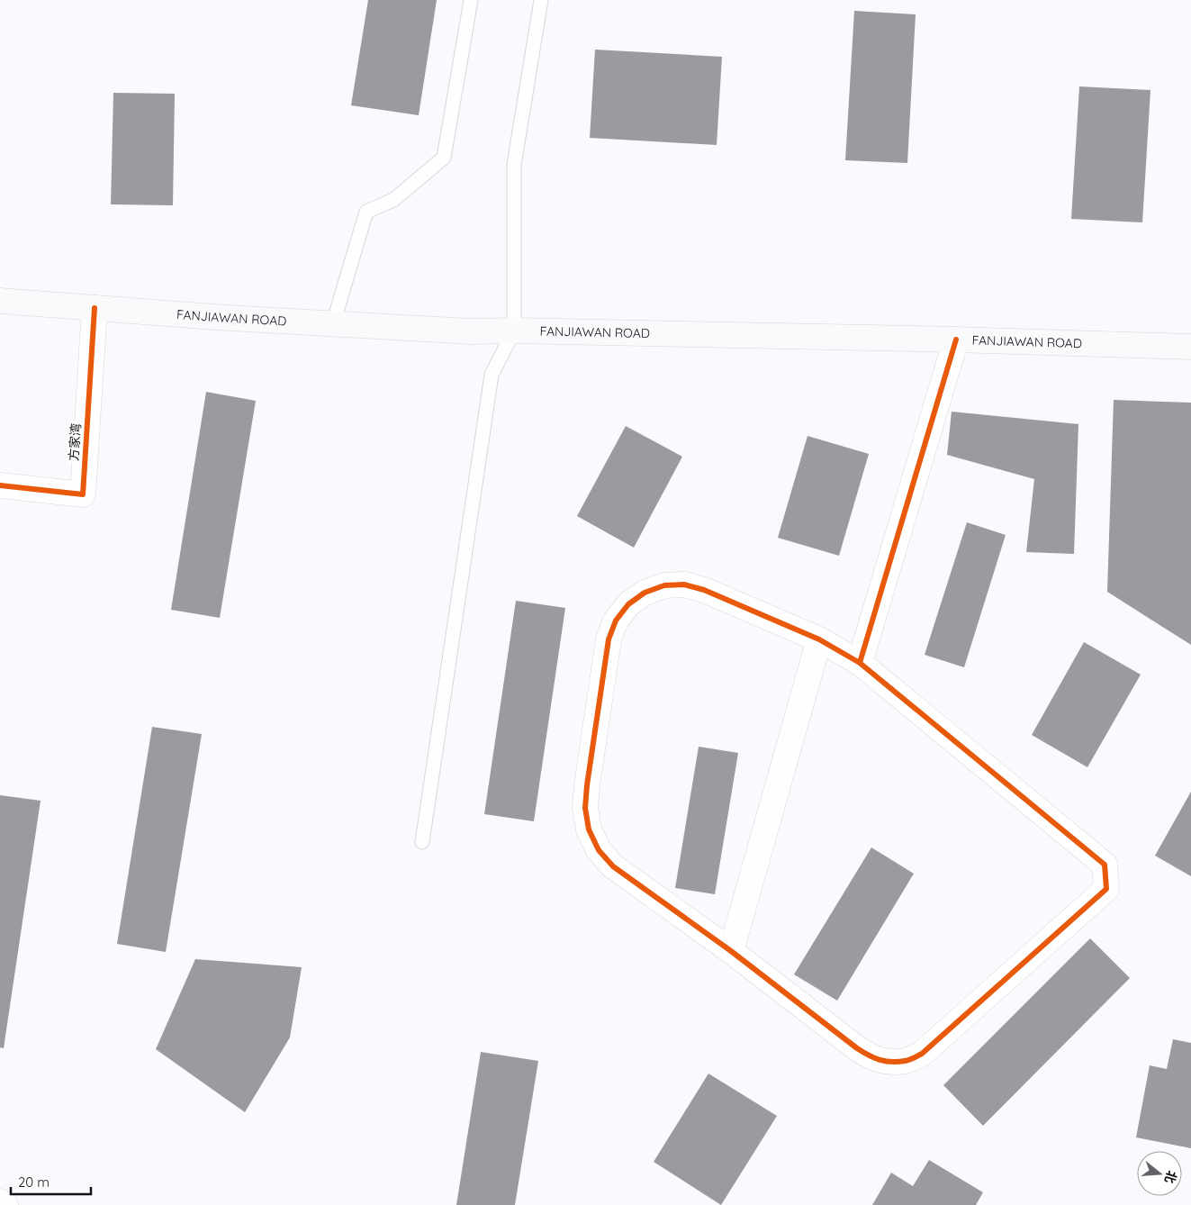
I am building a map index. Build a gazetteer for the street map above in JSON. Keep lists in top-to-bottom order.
{
  "streets": {
    "main road": ["FANJIAWAN ROAD"],
    "street": ["方家湾"]
  },
  "crossings": [
    ["FANJIAWAN ROAD", "方家湾"]
  ],
  "scale_bar": "20 m",
  "north": "right"
}
